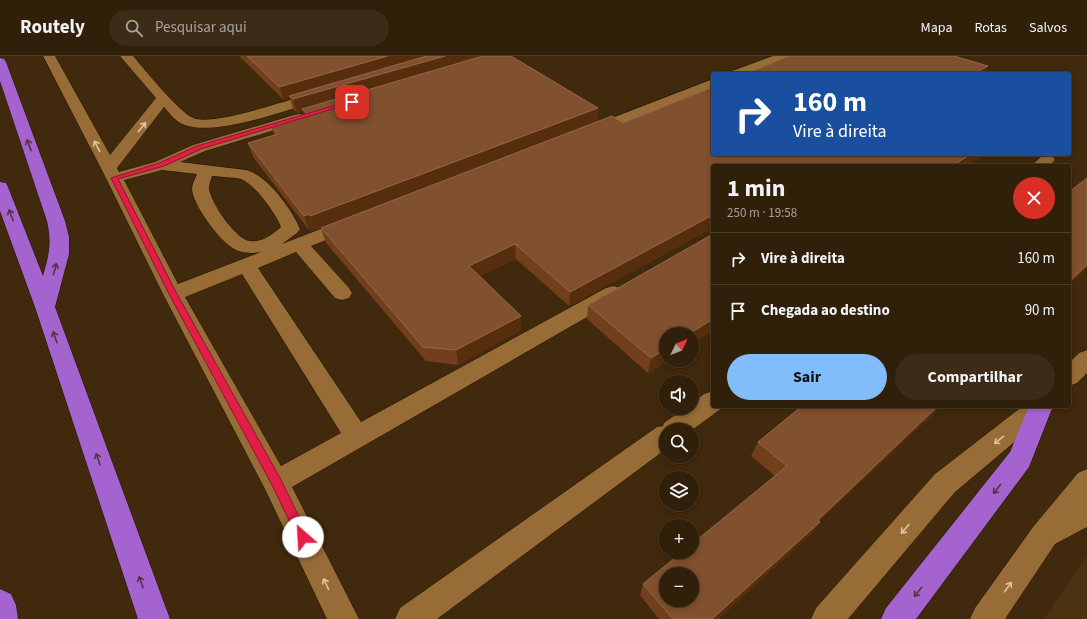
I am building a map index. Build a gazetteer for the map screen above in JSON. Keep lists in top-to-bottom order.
{
  "north": "top right",
  "page": {
    "header": "Routely",
    "search": "Pesquisar aqui",
    "nav": ["Mapa", "Rotas", "Salvos"],
    "turn": ["160 m", "Vire à direita"],
    "heading": ["1 min", "250 m · 19:58"],
    "list": [
      {
        "name": "Vire à direita",
        "value": "160 m"
      },
      {
        "name": "Chegada ao destino",
        "value": "90 m"
      }
    ],
    "map_buttons": ["+", "−"],
    "buttons": ["Sair", "Compartilhar"]
  }
}
